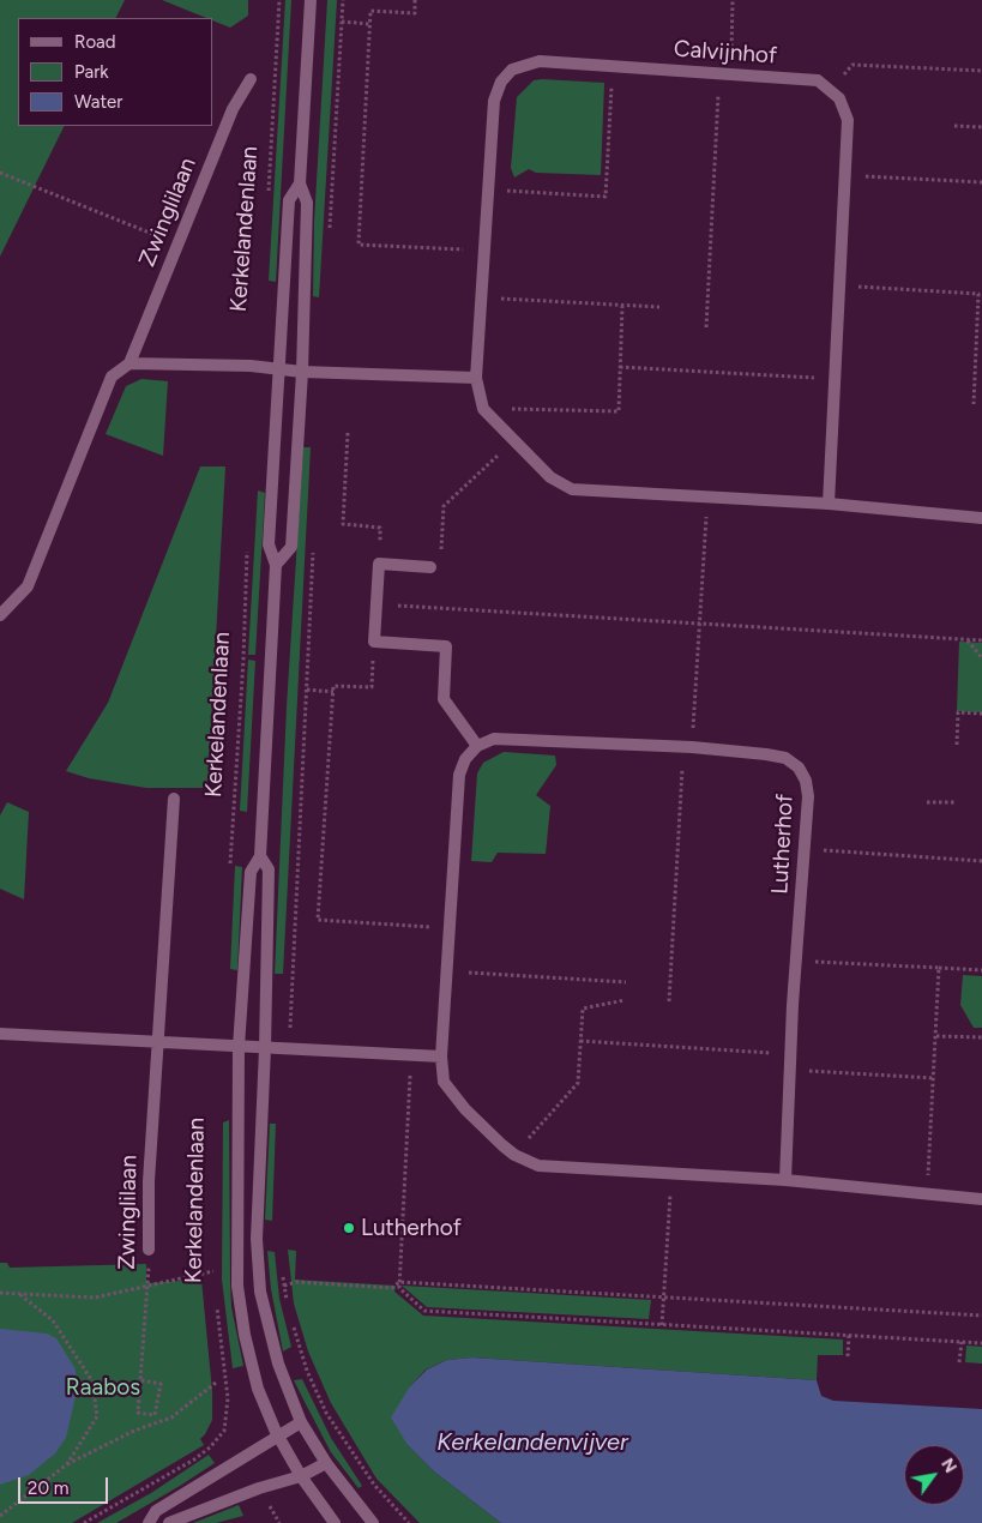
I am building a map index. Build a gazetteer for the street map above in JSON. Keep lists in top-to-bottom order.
{
  "streets": {
    "street": [
      "Calvijnhof",
      "Zwinglilaan",
      "Kerkelandenlaan",
      "Lutherhof"
    ]
  },
  "water": ["Kerkelandenvijver"],
  "parks": ["Raabos"],
  "places": ["Lutherhof"],
  "legend": ["Road", "Park", "Water"],
  "scale_bar": "20 m",
  "north": "top right"
}
